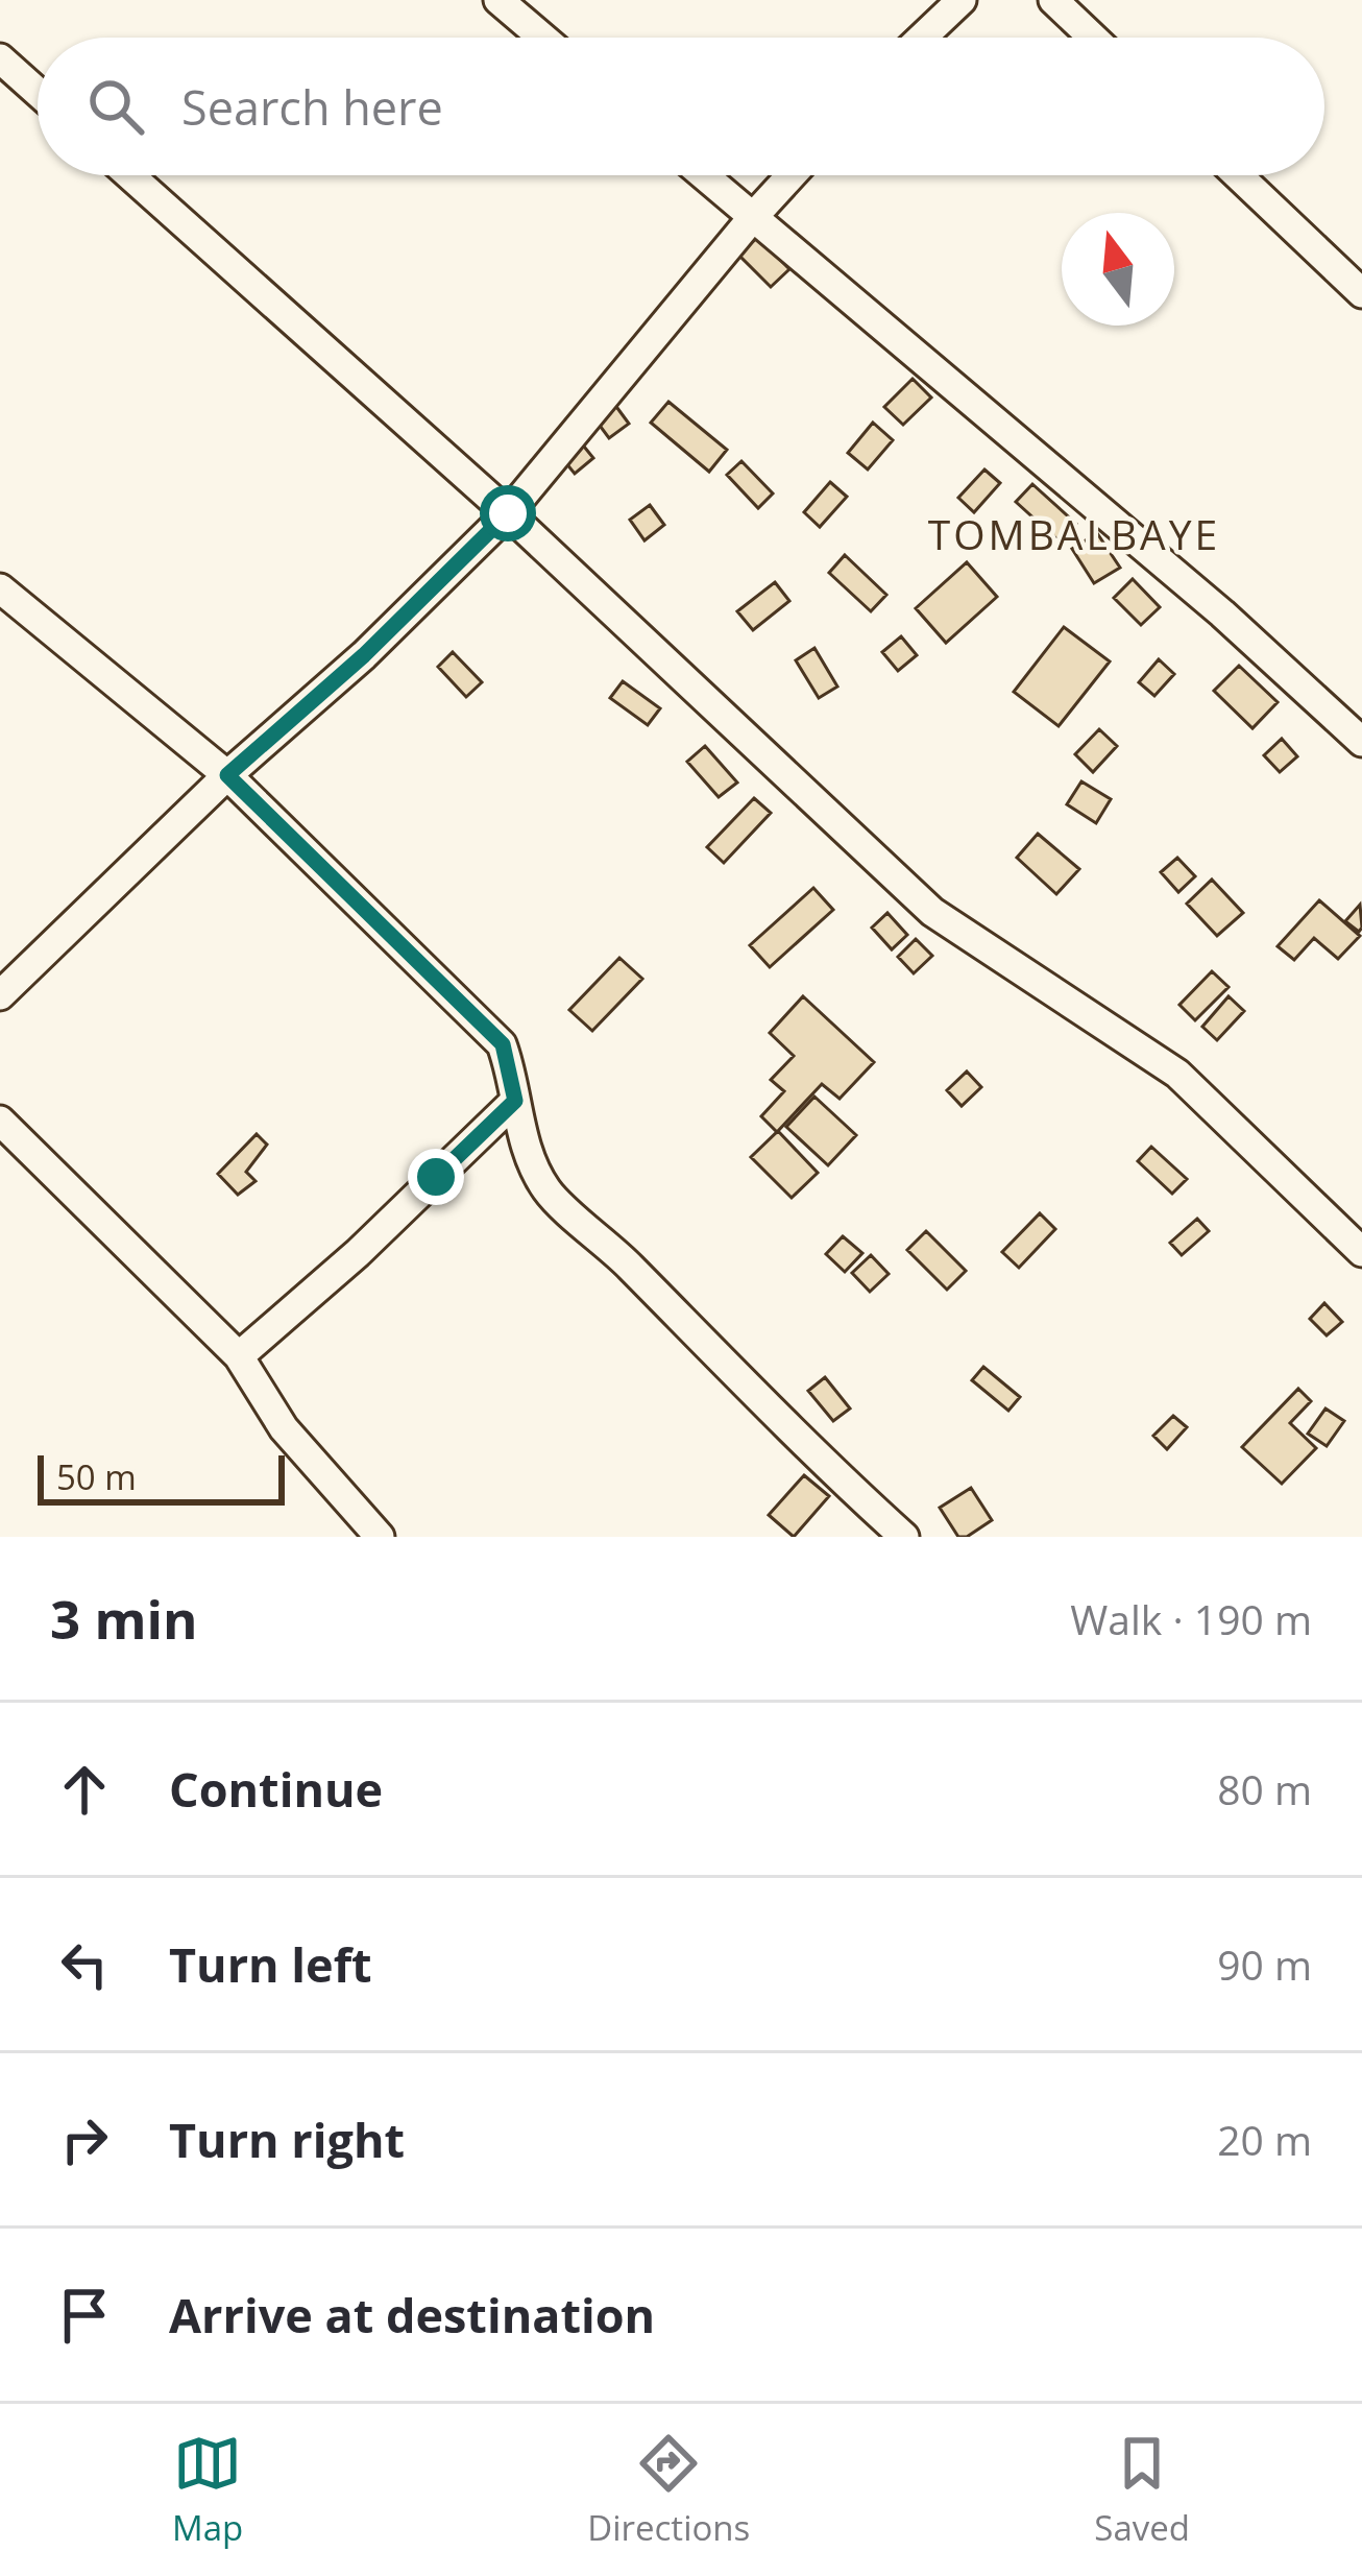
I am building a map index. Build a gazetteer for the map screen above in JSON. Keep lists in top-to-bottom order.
{
  "districts": ["TOMBALBAYE"],
  "scale_bar": "50 m",
  "north": "top",
  "page": {
    "search": "Search here",
    "scale": "50 m",
    "heading": ["3 min", "Walk · 190 m"],
    "list": [
      ["Continue", "80 m"],
      ["Turn left", "90 m"],
      ["Turn right", "20 m"],
      "Arrive at destination"
    ],
    "nav": ["Map", "Directions", "Saved"]
  }
}
